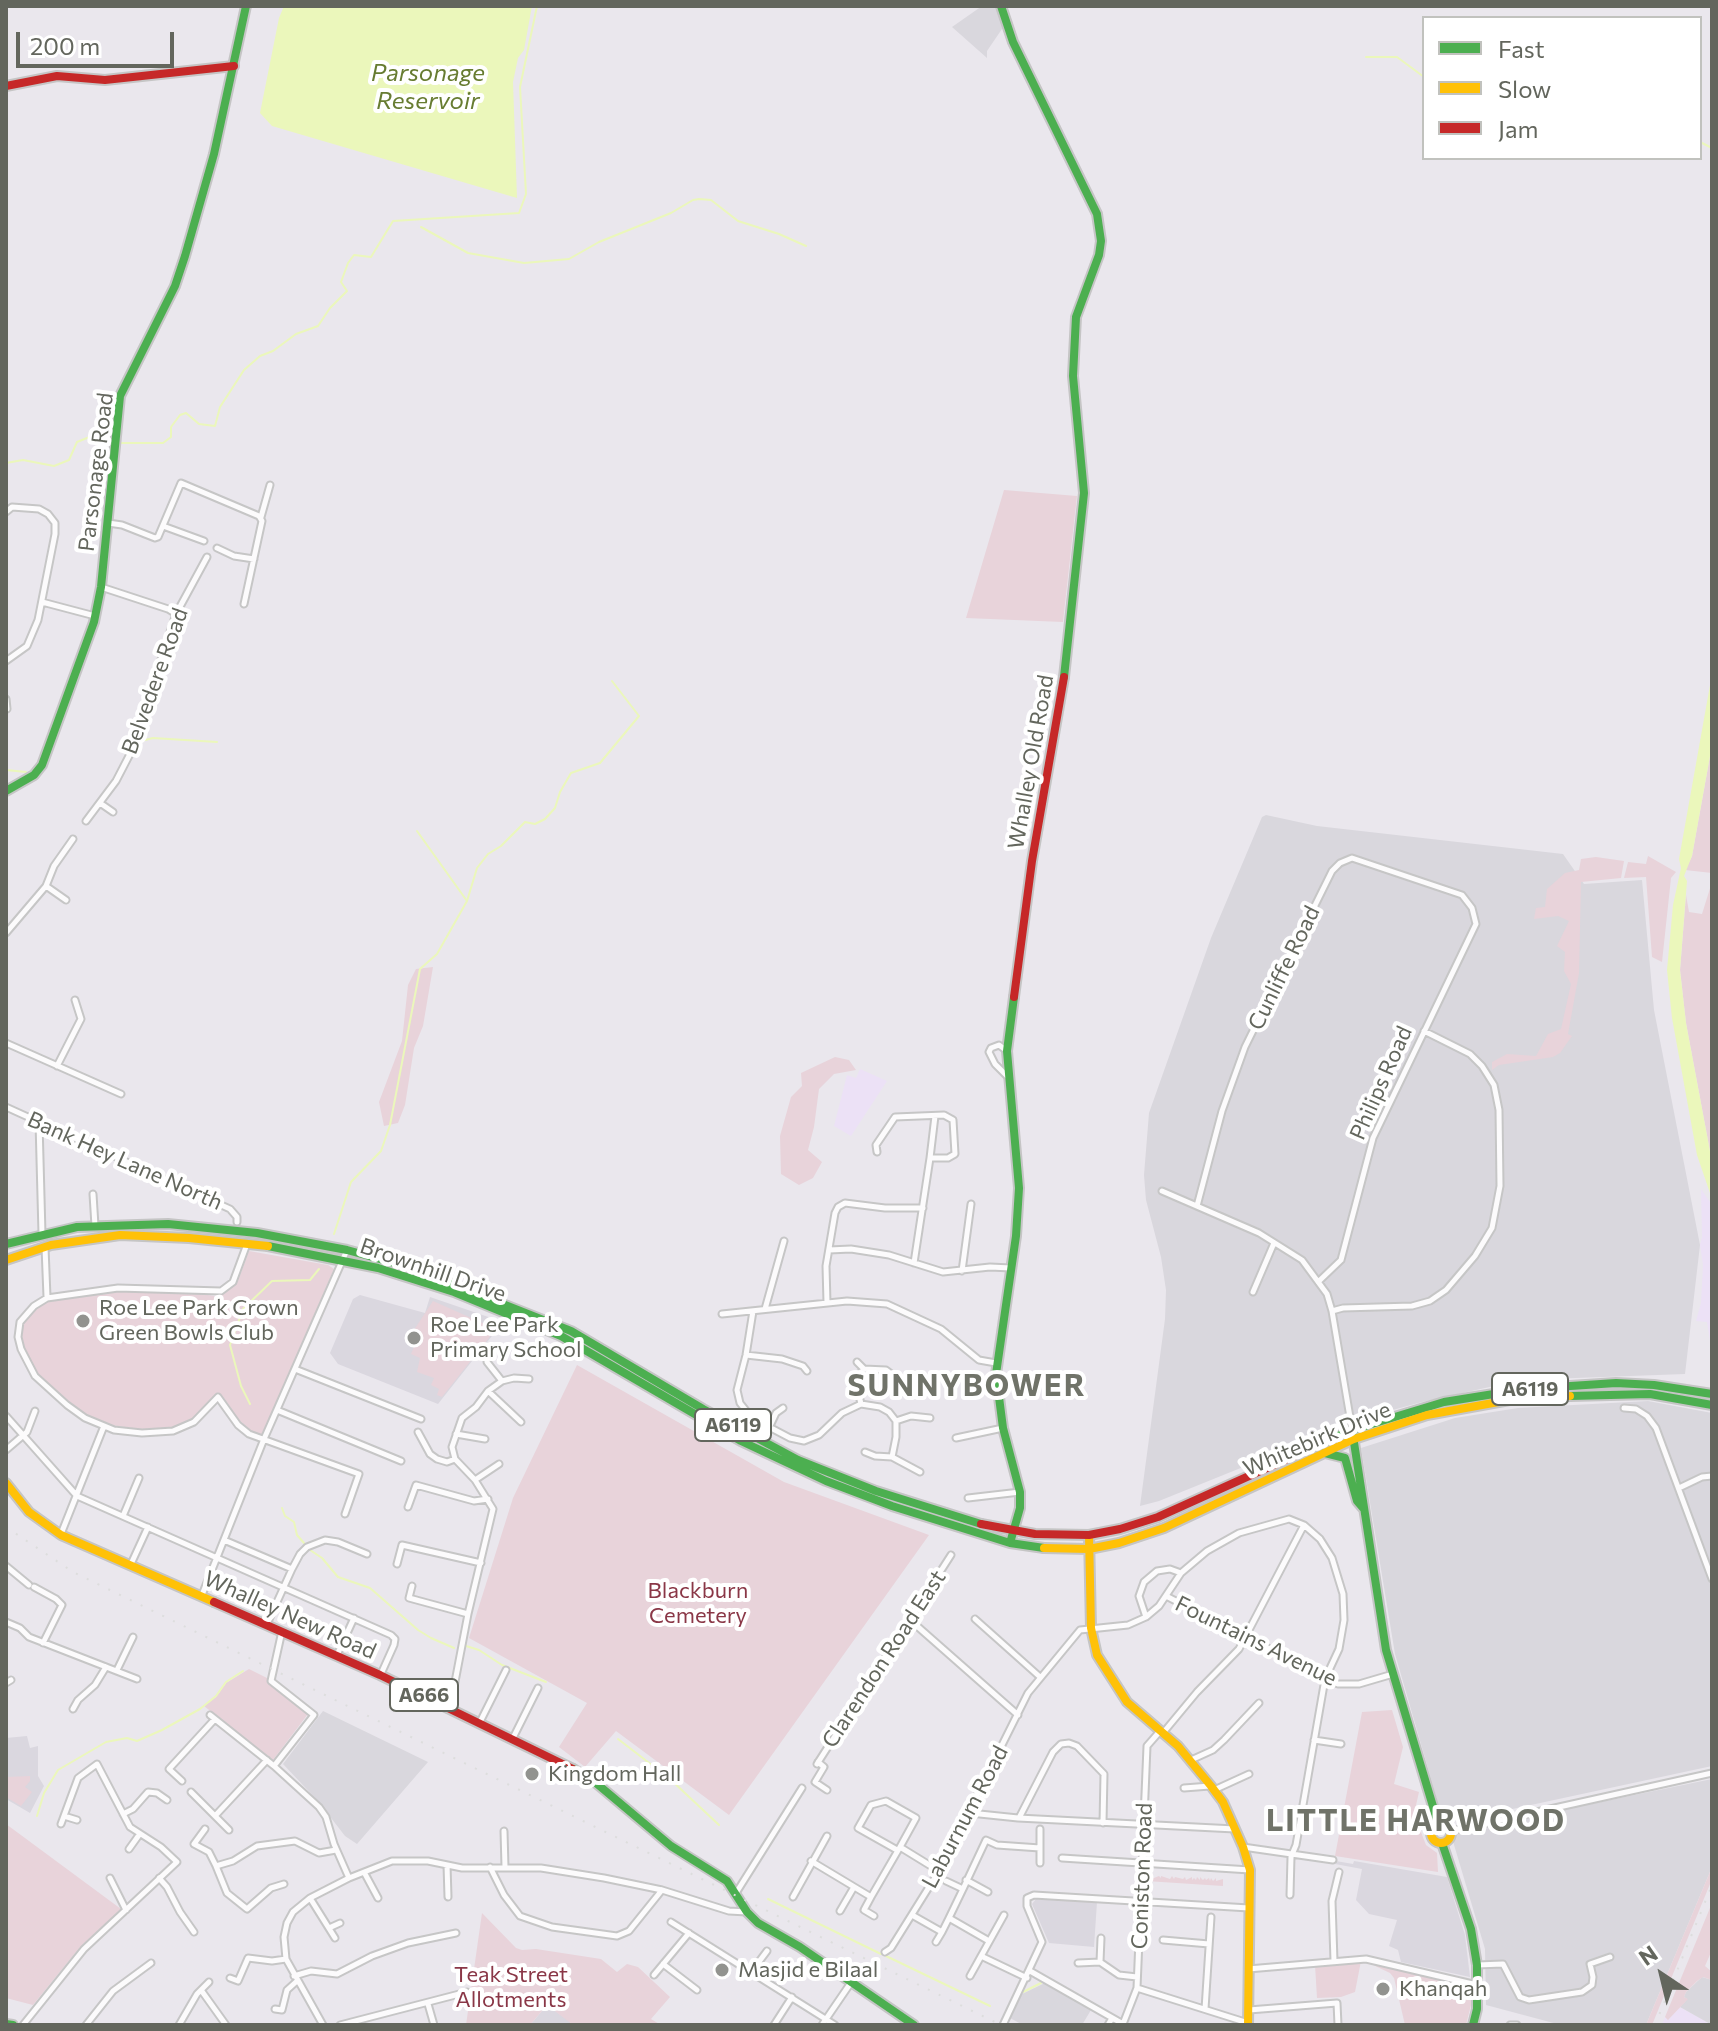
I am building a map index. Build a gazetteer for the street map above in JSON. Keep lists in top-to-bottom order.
{
  "streets": {
    "main road": [
      "Parsonage Road",
      "Whalley Old Road",
      "Brownhill Drive",
      "A6119",
      "Whitebirk Drive",
      "Whalley New Road",
      "A666"
    ],
    "street": [
      "Belvedere Road",
      "Cunliffe Road",
      "Philips Road",
      "Bank Hey Lane North",
      "Fountains Avenue",
      "Clarendon Road East",
      "Laburnum Road",
      "Coniston Road"
    ]
  },
  "crossings": [
    ["Whalley Old Road", "Brownhill Drive"],
    ["Cunliffe Road", "Philips Road"],
    ["Brownhill Drive", "Whitebirk Drive"],
    ["Fountains Avenue", "Coniston Road"]
  ],
  "districts": ["SUNNYBOWER", "LITTLE HARWOOD"],
  "water": ["Parsonage Reservoir"],
  "parks": ["Blackburn Cemetery", "Teak Street Allotments"],
  "places": [
    "Roe Lee Park Crown Green Bowls Club",
    "Roe Lee Park Primary School",
    "Kingdom Hall",
    "Masjid e Bilaal",
    "Khanqah"
  ],
  "legend": ["Fast", "Slow", "Jam"],
  "scale_bar": "200 m",
  "north": "top left"
}
